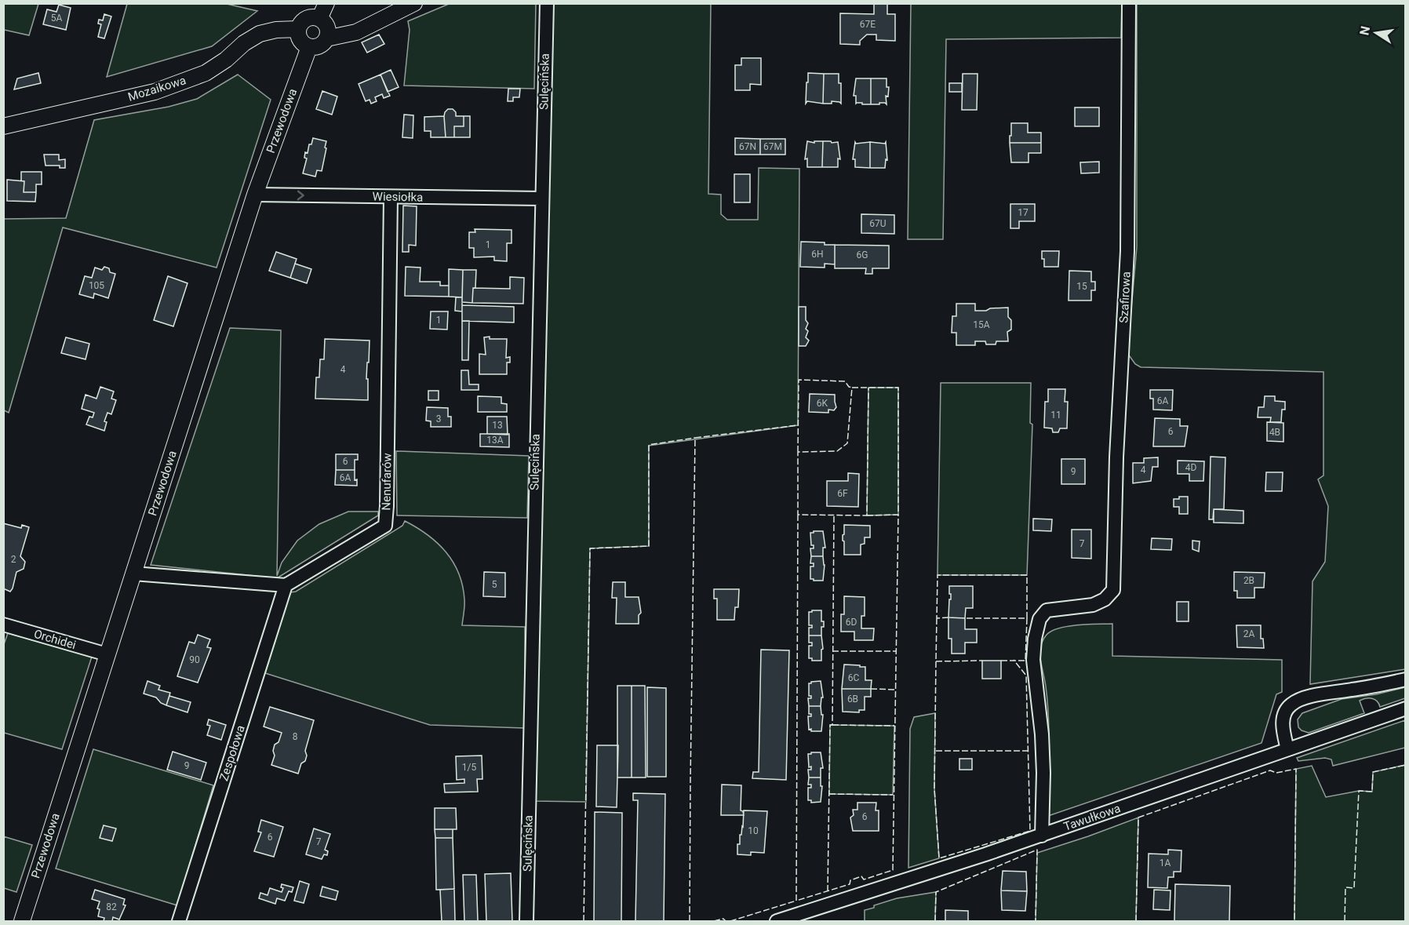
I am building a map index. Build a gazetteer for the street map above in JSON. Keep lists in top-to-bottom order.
{
  "streets": {
    "street": [
      "Sulęcińska",
      "Mozaikowa",
      "Przewodowa",
      "Wiesiołka",
      "Szafirowa",
      "Nenufarów",
      "Orchidei",
      "Zespołowa",
      "Tawułkowa"
    ]
  },
  "crossings": [
    ["Sulęcińska", "Wiesiołka"],
    ["Mozaikowa", "Przewodowa"],
    ["Przewodowa", "Wiesiołka"],
    ["Przewodowa", "Orchidei"],
    ["Wiesiołka", "Nenufarów"],
    ["Szafirowa", "Tawułkowa"],
    ["Nenufarów", "Zespołowa"]
  ],
  "one_way": ["Wiesiołka"],
  "house_numbers": [
    "5A",
    "67E",
    "67N",
    "67M",
    "17",
    "67U",
    "1",
    "6H",
    "6G",
    "105",
    "15",
    "1",
    "15A",
    "4",
    "6A",
    "6K",
    "11",
    "3",
    "13",
    "6",
    "4B",
    "13A",
    "6",
    "4D",
    "4",
    "9",
    "6A",
    "6F",
    "7",
    "2",
    "2B",
    "5",
    "6D",
    "2A",
    "90",
    "6C",
    "6B",
    "8",
    "9",
    "1/5",
    "6",
    "10",
    "6",
    "7",
    "1A",
    "82"
  ],
  "north": "left"
}
